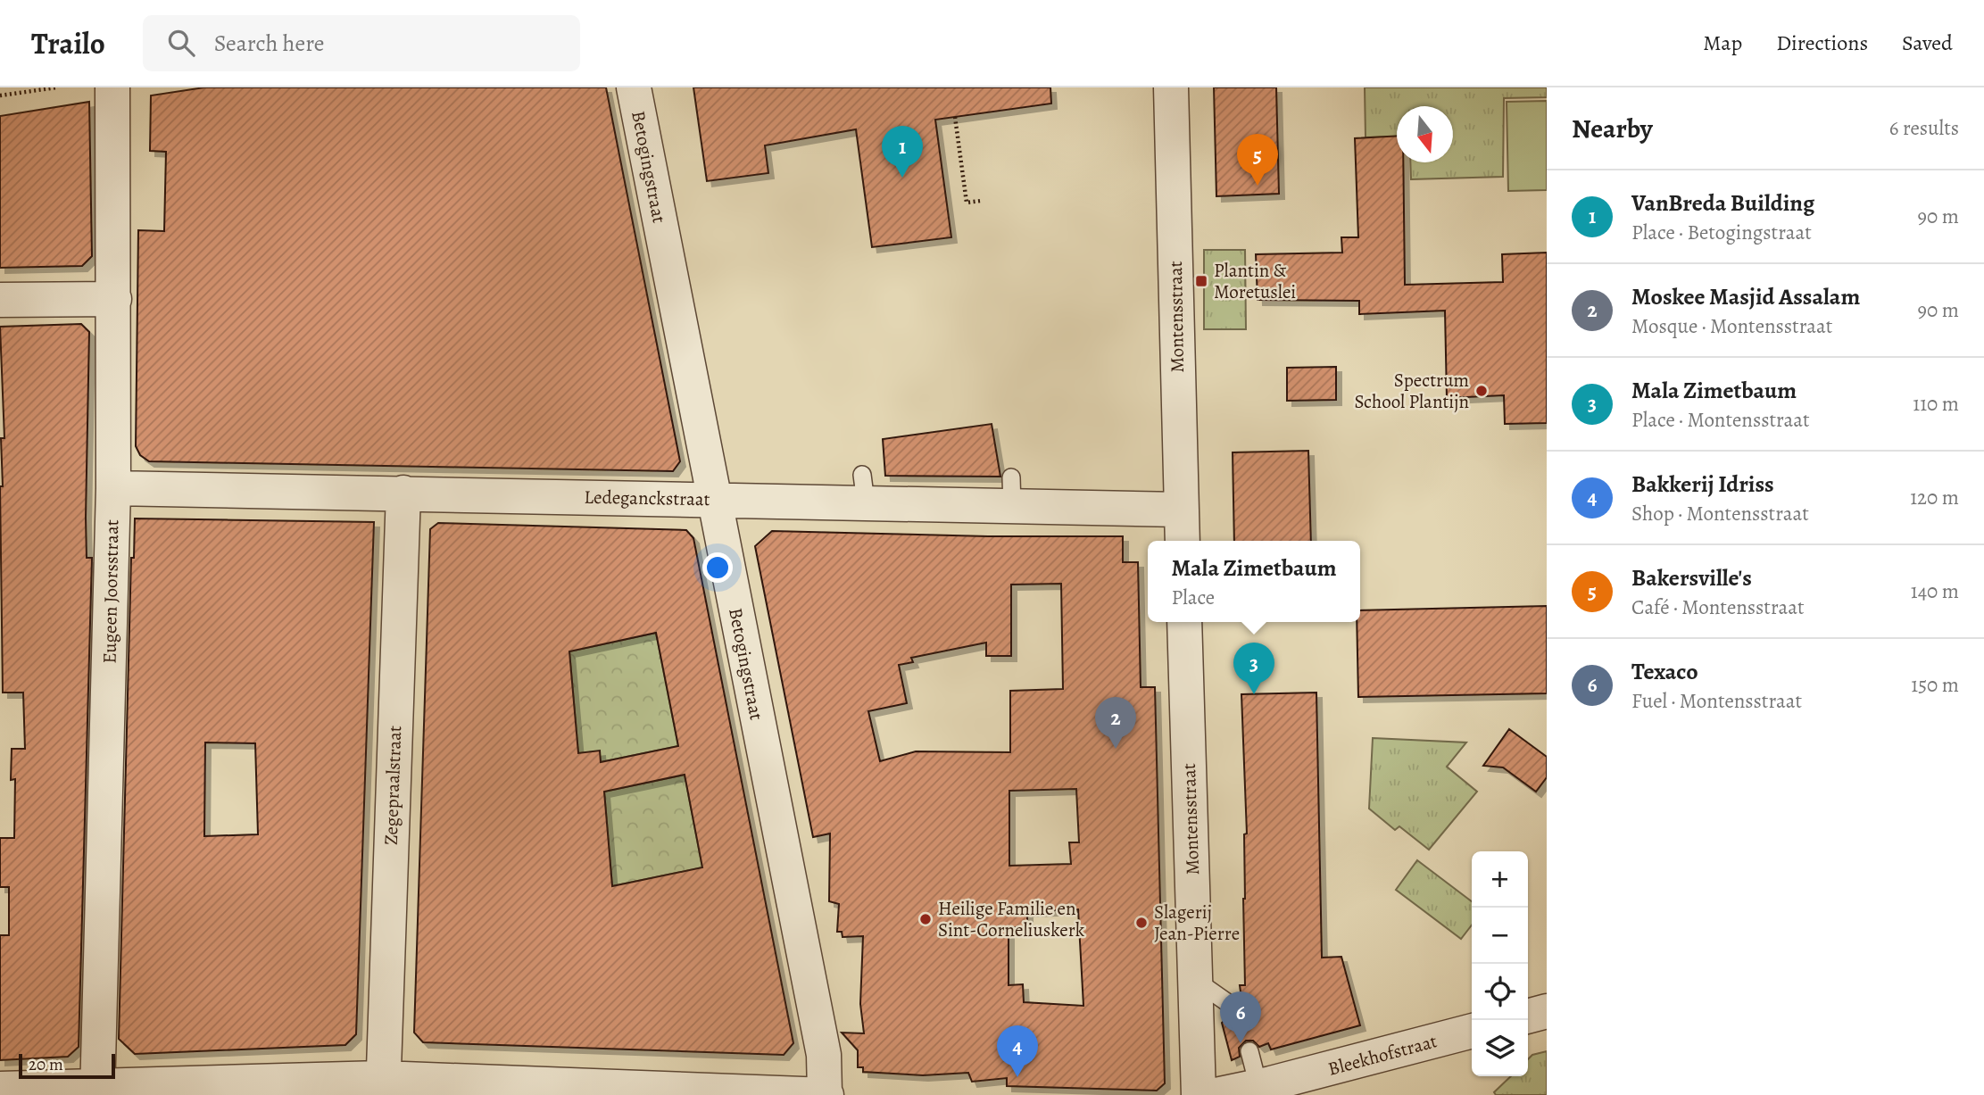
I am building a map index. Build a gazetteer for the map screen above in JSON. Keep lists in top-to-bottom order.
{
  "streets": {
    "street": [
      "Betogingstraat",
      "Montensstraat",
      "Ledeganckstraat",
      "Eugeen Joorsstraat",
      "Zegepraalstraat",
      "Bleekhofstraat"
    ]
  },
  "crossings": [
    ["Betogingstraat", "Ledeganckstraat"],
    ["Montensstraat", "Ledeganckstraat"],
    ["Ledeganckstraat", "Eugeen Joorsstraat"],
    ["Ledeganckstraat", "Zegepraalstraat"]
  ],
  "places": {
    "transit": ["Plantin & Moretuslei"],
    "other": ["Spectrum School Plantijn", "Heilige Familie en Sint-Corneliuskerk", "Slagerij Jean-Pierre"]
  },
  "scale_bar": "20 m",
  "north": "bottom",
  "page": {
    "header": "Trailo",
    "search": "Search here",
    "nav": ["Map", "Directions", "Saved"],
    "heading": ["Nearby", "6 results"],
    "pins": [
      "1",
      "5",
      "3",
      "2",
      "6",
      "4"
    ],
    "list": [
      {
        "mark": "1",
        "name": "VanBreda Building",
        "note": "Place · Betogingstraat",
        "value": "90 m"
      },
      {
        "mark": "2",
        "name": "Moskee Masjid Assalam",
        "note": "Mosque · Montensstraat",
        "value": "90 m"
      },
      {
        "mark": "3",
        "name": "Mala Zimetbaum",
        "note": "Place · Montensstraat",
        "value": "110 m"
      },
      {
        "mark": "4",
        "name": "Bakkerij Idriss",
        "note": "Shop · Montensstraat",
        "value": "120 m"
      },
      {
        "mark": "5",
        "name": "Bakersville's",
        "note": "Café · Montensstraat",
        "value": "140 m"
      },
      {
        "mark": "6",
        "name": "Texaco",
        "note": "Fuel · Montensstraat",
        "value": "150 m"
      }
    ],
    "popup": ["Mala Zimetbaum", "Place"],
    "map_buttons": ["+", "−"],
    "scale": "20 m"
  }
}
